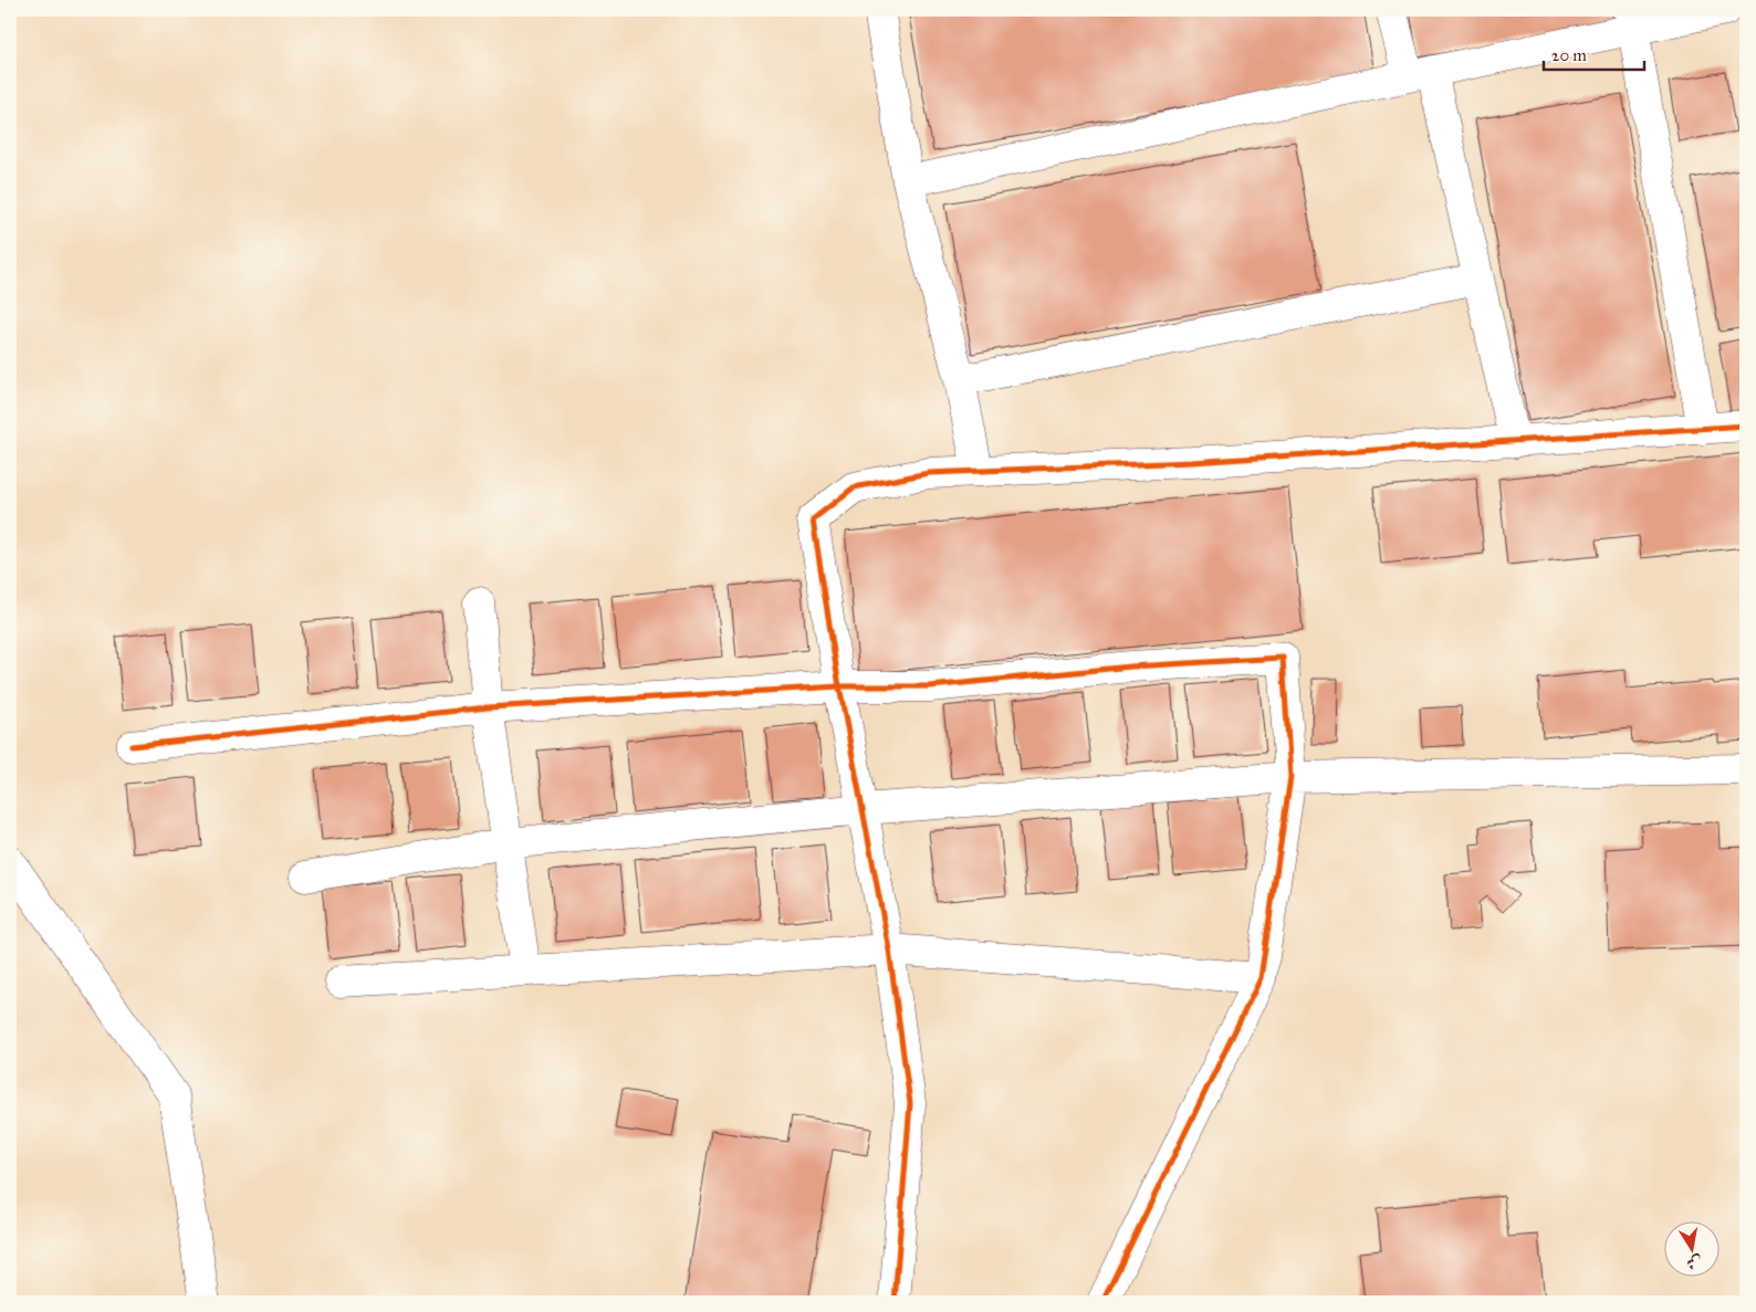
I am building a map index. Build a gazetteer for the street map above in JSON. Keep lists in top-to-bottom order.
{
  "scale_bar": "20 m",
  "north": "bottom"
}
